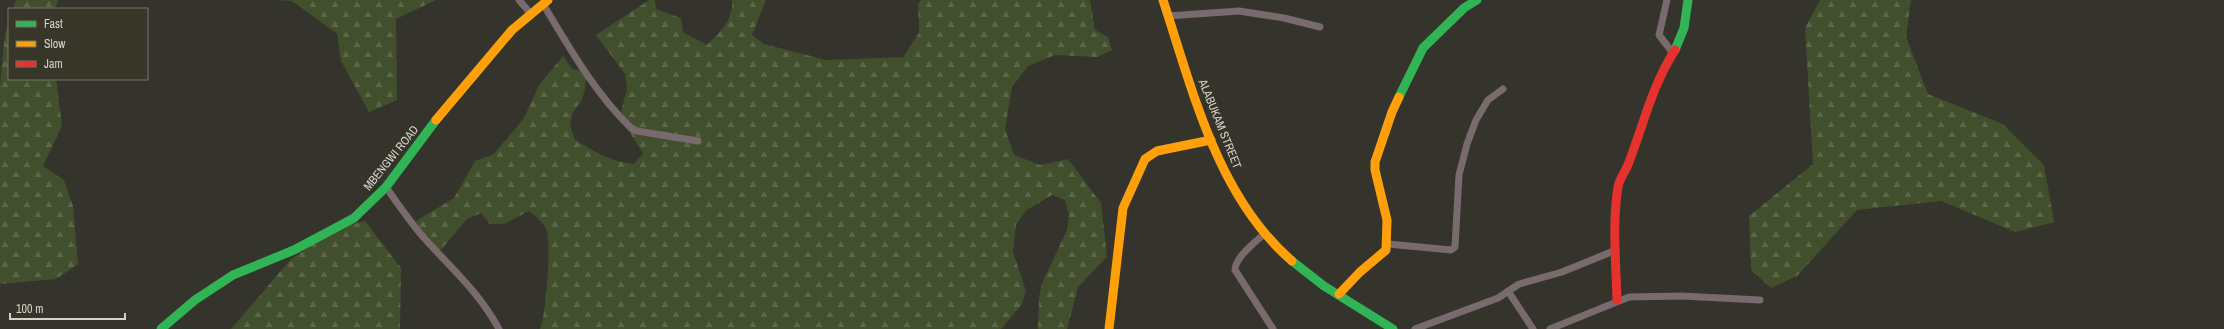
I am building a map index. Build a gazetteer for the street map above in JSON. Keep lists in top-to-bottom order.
{
  "streets": {
    "street": ["ALABUKAM STREET", "MBENGWI ROAD"]
  },
  "legend": ["Fast", "Slow", "Jam"],
  "scale_bar": "100 m"
}
